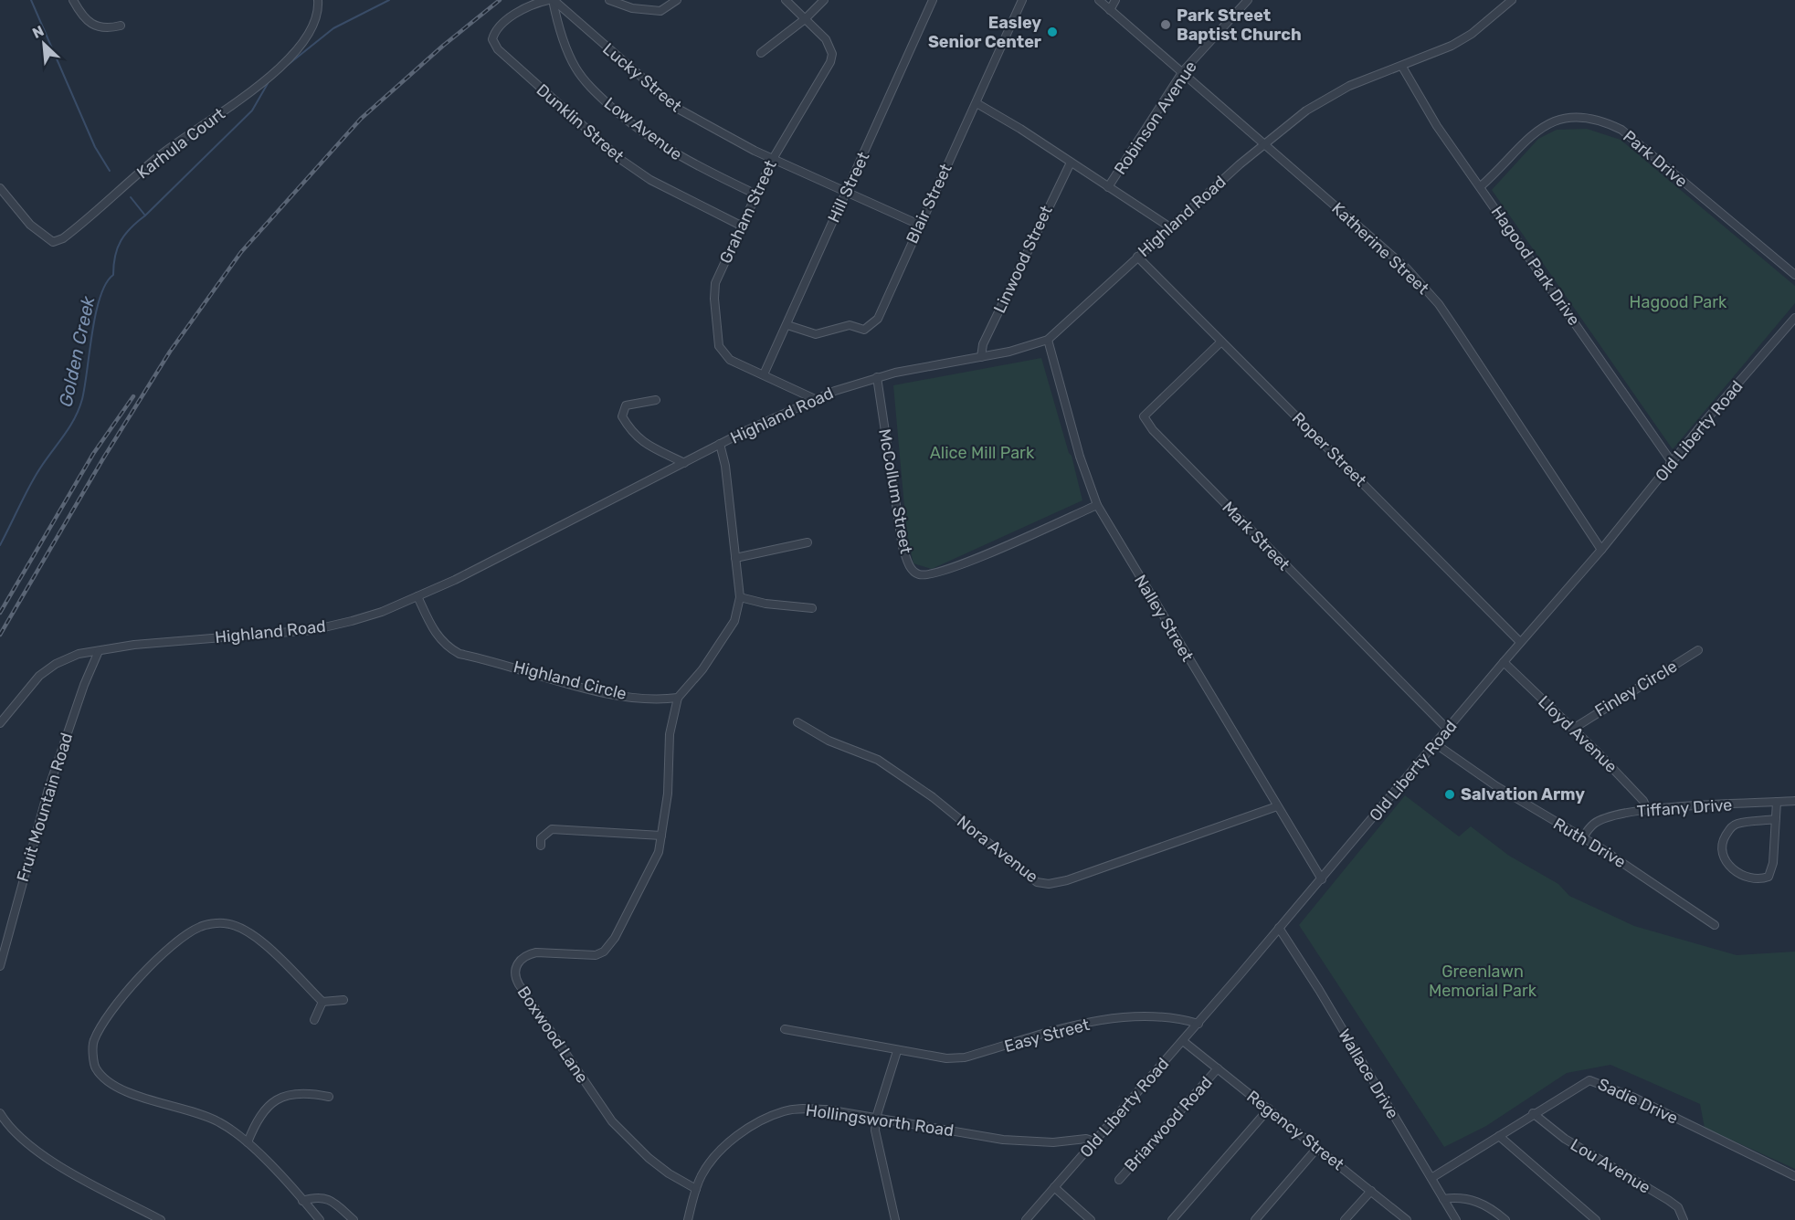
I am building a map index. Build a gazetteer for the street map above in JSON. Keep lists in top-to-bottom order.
{
  "streets": {
    "street": [
      "Lucky Street",
      "Robinson Avenue",
      "Dunklin Street",
      "Low Avenue",
      "Karhula Court",
      "Park Drive",
      "Hill Street",
      "Blair Street",
      "Graham Street",
      "Highland Road",
      "Katherine Street",
      "Linwood Street",
      "Hagood Park Drive",
      "Old Liberty Road",
      "Roper Street",
      "McCollum Street",
      "Mark Street",
      "Nalley Street",
      "Highland Circle",
      "Finley Circle",
      "Lloyd Avenue",
      "Fruit Mountain Road",
      "Tiffany Drive",
      "Ruth Drive",
      "Nora Avenue",
      "Boxwood Lane",
      "Easy Street",
      "Wallace Drive",
      "Sadie Drive",
      "Hollingsworth Road",
      "Briarwood Road",
      "Regency Street",
      "Lou Avenue"
    ]
  },
  "crossings": [
    ["Lucky Street", "Low Avenue"],
    ["Lucky Street", "Hill Street"],
    ["Lucky Street", "Blair Street"],
    ["Lucky Street", "Graham Street"],
    ["Robinson Avenue", "Katherine Street"],
    ["Dunklin Street", "Graham Street"],
    ["Low Avenue", "Graham Street"],
    ["Park Drive", "Hagood Park Drive"],
    ["Hill Street", "Blair Street"],
    ["Hill Street", "Graham Street"],
    ["Graham Street", "Highland Road"],
    ["Highland Road", "Katherine Street"],
    ["Highland Road", "Linwood Street"],
    ["Highland Road", "Hagood Park Drive"],
    ["Highland Road", "Roper Street"],
    ["Highland Road", "McCollum Street"],
    ["Highland Road", "Nalley Street"],
    ["Highland Road", "Highland Circle"],
    ["Highland Road", "Fruit Mountain Road"],
    ["Katherine Street", "Old Liberty Road"],
    ["Hagood Park Drive", "Old Liberty Road"],
    ["Old Liberty Road", "Roper Street"],
    ["Old Liberty Road", "Mark Street"],
    ["Old Liberty Road", "Nalley Street"],
    ["Old Liberty Road", "Lloyd Avenue"],
    ["Old Liberty Road", "Ruth Drive"],
    ["Old Liberty Road", "Easy Street"],
    ["Old Liberty Road", "Wallace Drive"],
    ["Old Liberty Road", "Hollingsworth Road"],
    ["Old Liberty Road", "Regency Street"],
    ["Roper Street", "Mark Street"],
    ["McCollum Street", "Nalley Street"],
    ["Nalley Street", "Nora Avenue"],
    ["Highland Circle", "Boxwood Lane"],
    ["Finley Circle", "Lloyd Avenue"],
    ["Lloyd Avenue", "Tiffany Drive"],
    ["Tiffany Drive", "Ruth Drive"],
    ["Boxwood Lane", "Hollingsworth Road"],
    ["Wallace Drive", "Sadie Drive"],
    ["Sadie Drive", "Lou Avenue"],
    ["Briarwood Road", "Regency Street"]
  ],
  "water": ["Golden Creek"],
  "parks": ["Hagood Park", "Alice Mill Park", "Greenlawn Memorial Park"],
  "places": ["Park Street Baptist Church", "Easley Senior Center", "Salvation Army"],
  "north": "top left"
}
